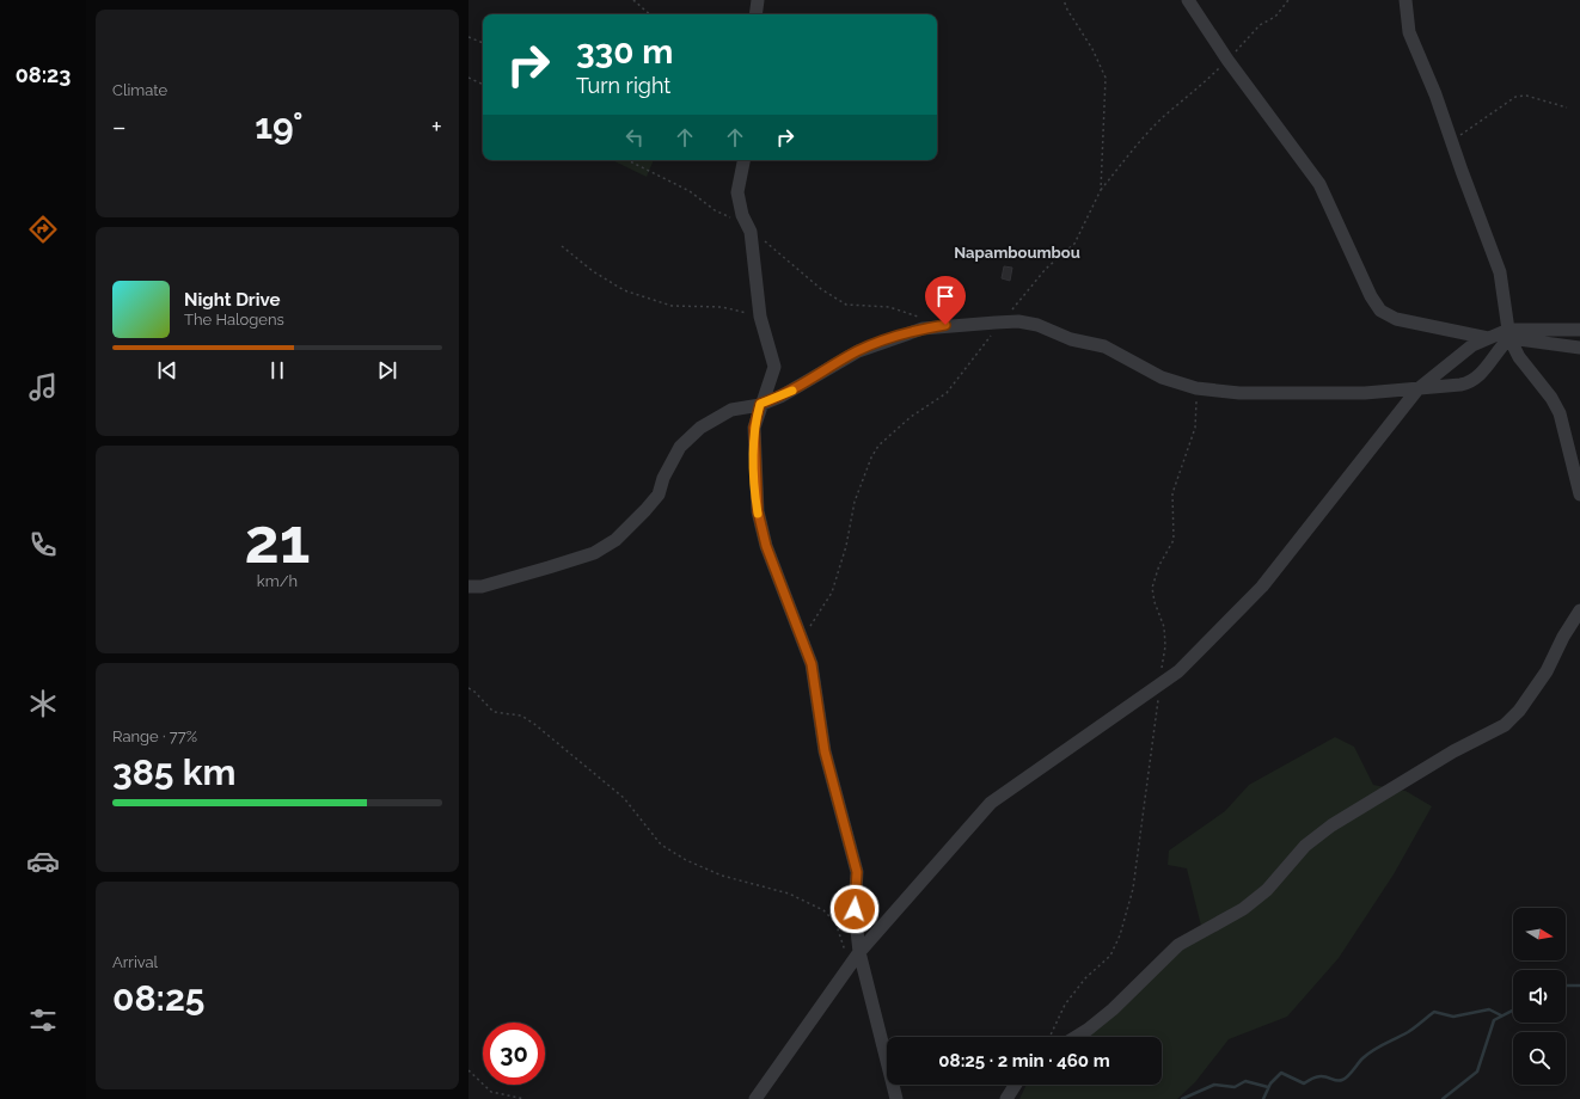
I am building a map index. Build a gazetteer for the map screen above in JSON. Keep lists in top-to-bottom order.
{
  "districts": ["Napamboumbou"],
  "north": "right",
  "page": {
    "tabs": "08:23",
    "tile": [
      "Climate",
      ["21", "km/h"],
      ["Range · 77%", "385 km"],
      ["Arrival", "08:25"]
    ],
    "turn": ["330 m", "Turn right"],
    "heat": ["−", "19°", "+"],
    "song": ["Night Drive", "The Halogens"],
    "limit": "30",
    "trip": "08:25 · 2 min · 460 m"
  }
}
